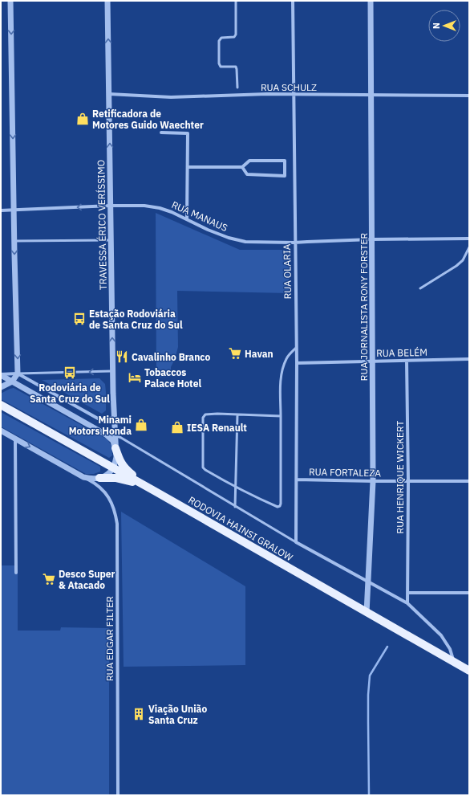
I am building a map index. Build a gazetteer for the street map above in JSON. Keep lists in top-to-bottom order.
{
  "streets": {
    "main road": ["RODOVIA HAINSI GRALOW"],
    "street": [
      "RUA SCHULZ",
      "RUA MANAUS",
      "TRAVESSA ÉRICO VERÍSSIMO",
      "RUA OLARIA",
      "RUA JORNALISTA RONY FORSTER",
      "RUA BELÉM",
      "RUA FORTALEZA",
      "RUA HENRIQUE WICKERT",
      "RUA EDGAR FILTER"
    ]
  },
  "crossings": [
    ["RUA SCHULZ", "TRAVESSA ÉRICO VERÍSSIMO"],
    ["RUA SCHULZ", "RUA OLARIA"],
    ["RUA SCHULZ", "RUA JORNALISTA RONY FORSTER"],
    ["RUA MANAUS", "TRAVESSA ÉRICO VERÍSSIMO"],
    ["RUA MANAUS", "RUA OLARIA"],
    ["RUA MANAUS", "RUA JORNALISTA RONY FORSTER"],
    ["TRAVESSA ÉRICO VERÍSSIMO", "RODOVIA HAINSI GRALOW"],
    ["RUA OLARIA", "RUA BELÉM"],
    ["RUA OLARIA", "RUA FORTALEZA"],
    ["RUA JORNALISTA RONY FORSTER", "RUA BELÉM"],
    ["RUA JORNALISTA RONY FORSTER", "RUA FORTALEZA"],
    ["RUA JORNALISTA RONY FORSTER", "RODOVIA HAINSI GRALOW"],
    ["RUA BELÉM", "RUA HENRIQUE WICKERT"],
    ["RUA FORTALEZA", "RUA HENRIQUE WICKERT"]
  ],
  "one_way": ["TRAVESSA ÉRICO VERÍSSIMO"],
  "places": {
    "shop": ["Retificadora de Motores Guido Waechter", "Minami Motors Honda", "IESA Renault"],
    "bus stop": ["Estação Rodoviária de Santa Cruz do Sul", "Rodoviária de Santa Cruz do Sul"],
    "supermarket": ["Havan", "Desco Super & Atacado"],
    "restaurant": ["Cavalinho Branco"],
    "hotel": ["Tobaccos Palace Hotel"],
    "building": ["Viação União Santa Cruz"]
  },
  "north": "left"
}
